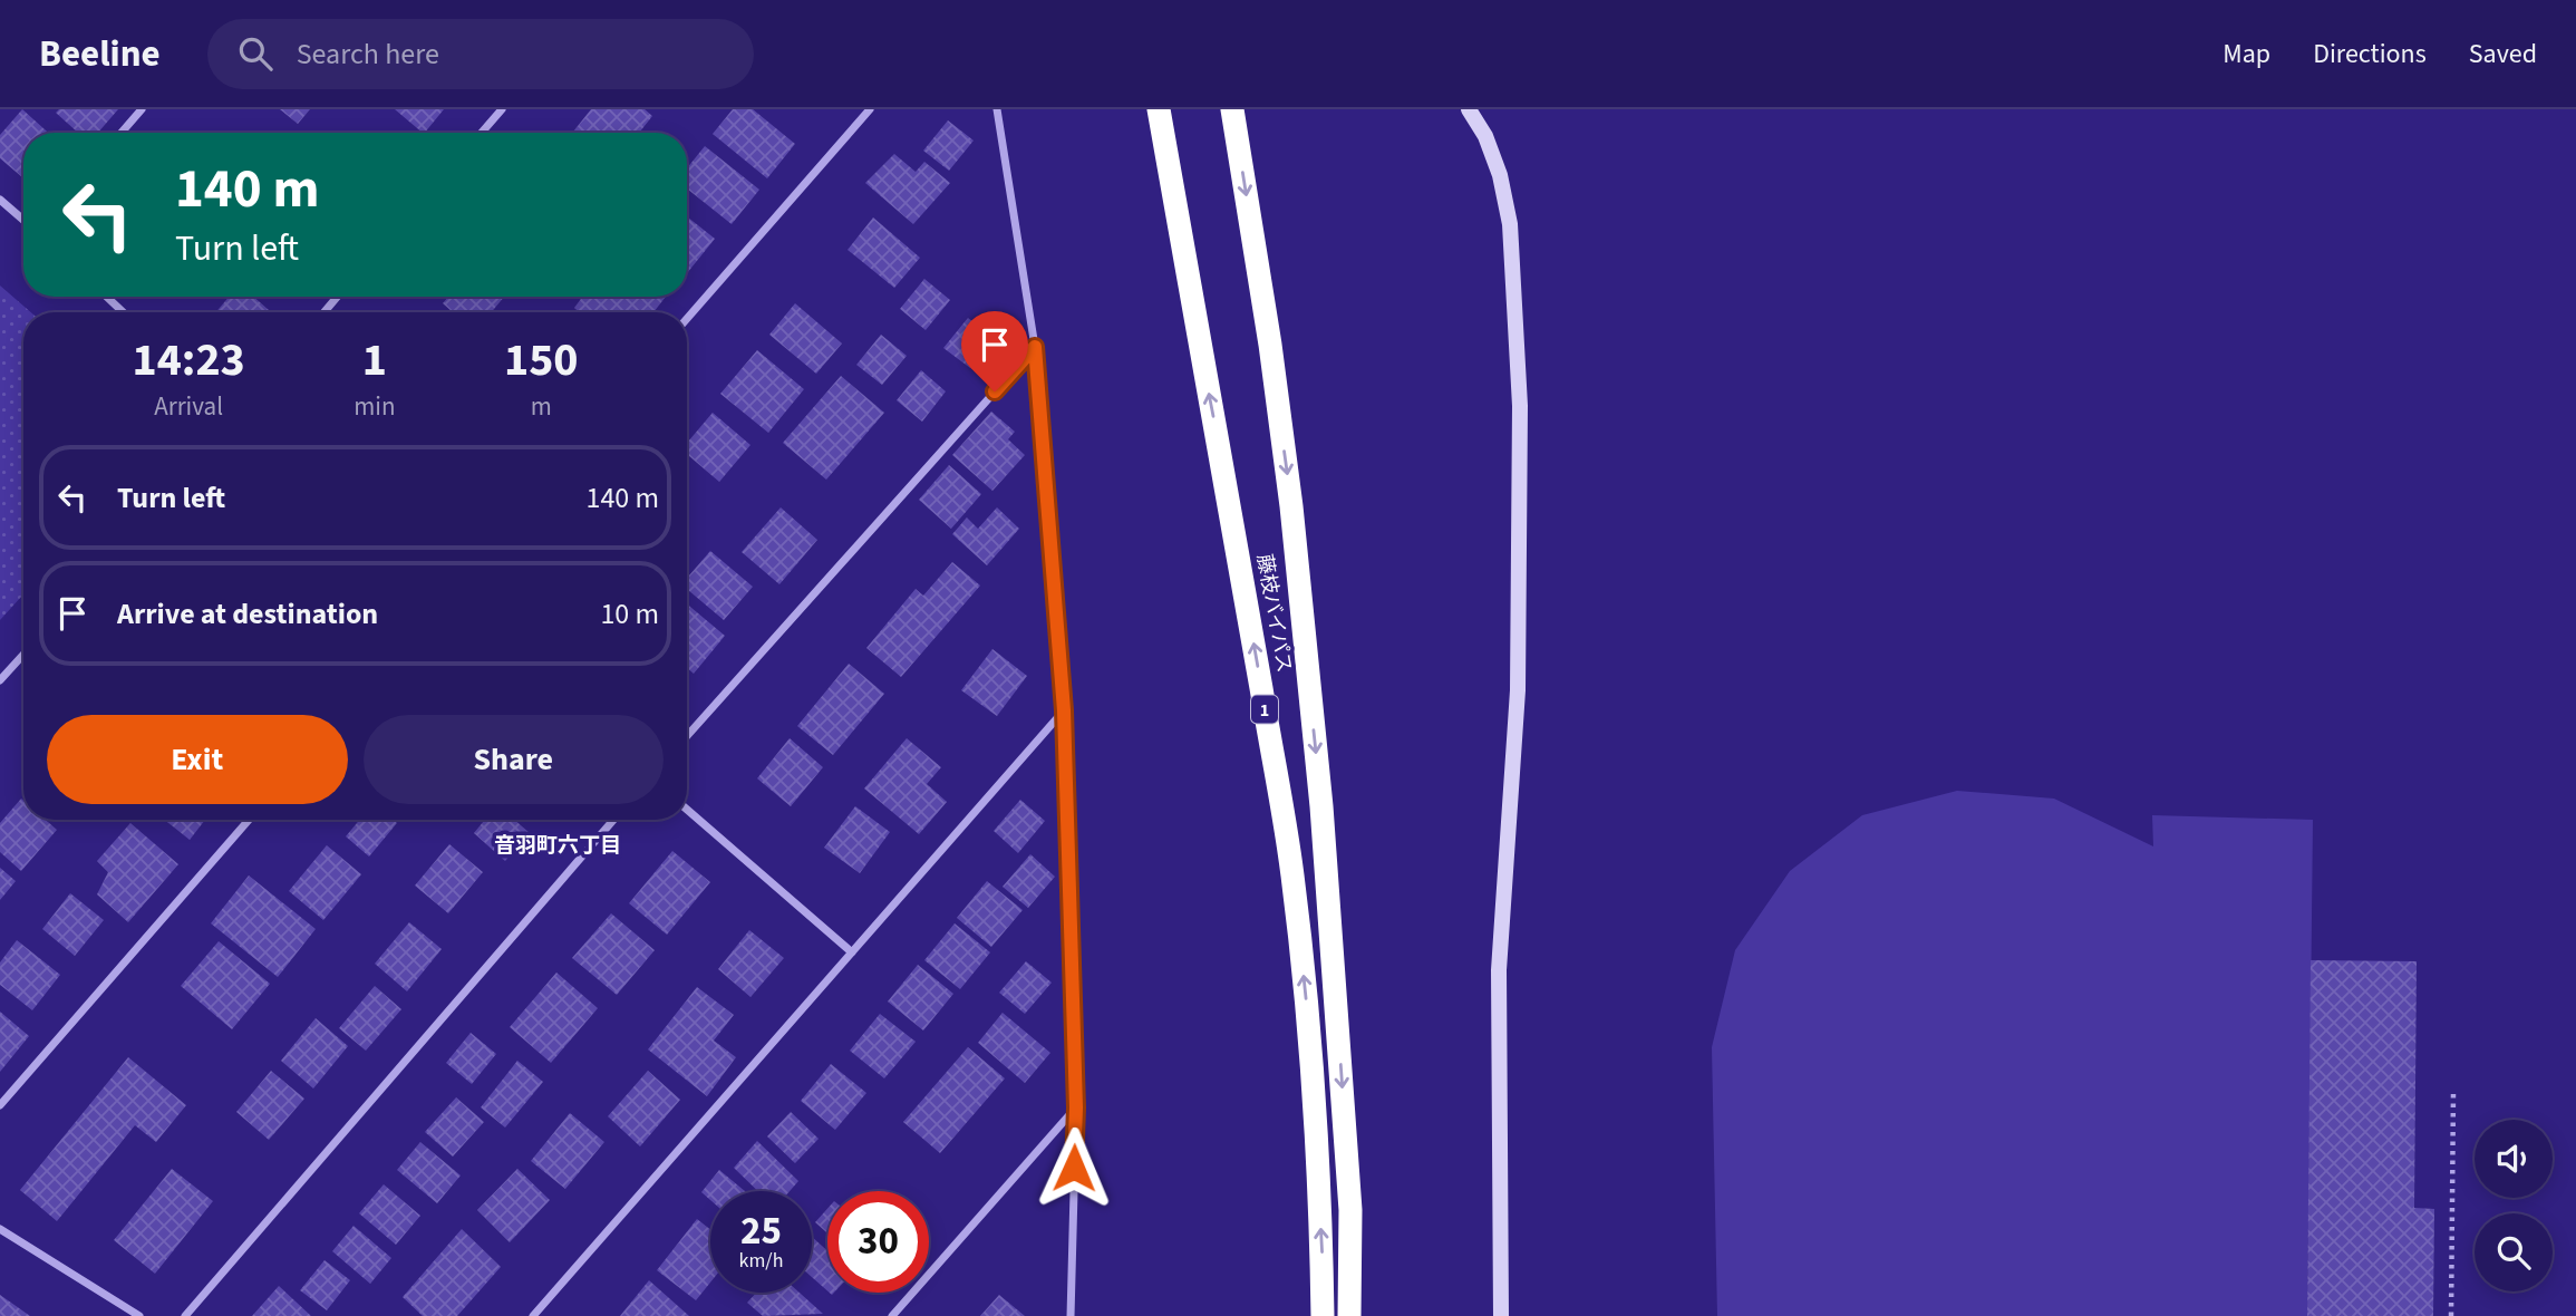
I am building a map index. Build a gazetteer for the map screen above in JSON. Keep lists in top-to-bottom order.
{
  "streets": {
    "highway": ["藤枝バイパス", "1"]
  },
  "districts": ["音羽町六丁目"],
  "page": {
    "header": "Beeline",
    "search": "Search here",
    "nav": ["Map", "Directions", "Saved"],
    "turn": ["140 m", "Turn left"],
    "eta": [
      "14:23",
      "Arrival",
      "1",
      "min",
      "150",
      "m"
    ],
    "list": [
      {
        "name": "Turn left",
        "value": "140 m"
      },
      {
        "name": "Arrive at destination",
        "value": "10 m"
      }
    ],
    "buttons": ["Exit", "Share"],
    "speed": "25 km/h",
    "limit": "30"
  }
}
